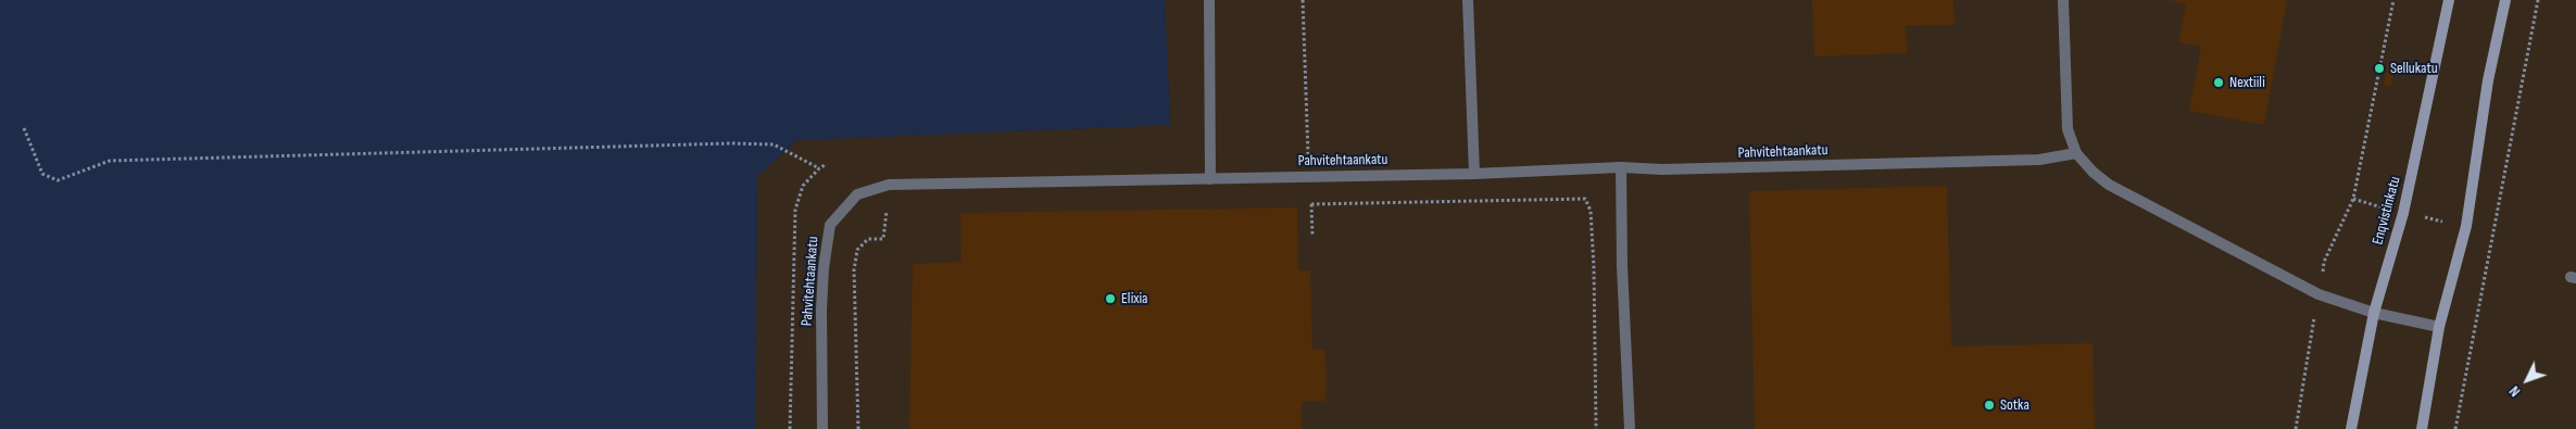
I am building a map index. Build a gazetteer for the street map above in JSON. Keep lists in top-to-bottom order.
{
  "streets": {
    "main road": ["Enqvistinkatu"],
    "street": ["Pahvitehtaankatu"]
  },
  "places": [
    "Sellukatu",
    "Nextiili",
    "Elixia",
    "Sotka"
  ],
  "north": "bottom left"
}
